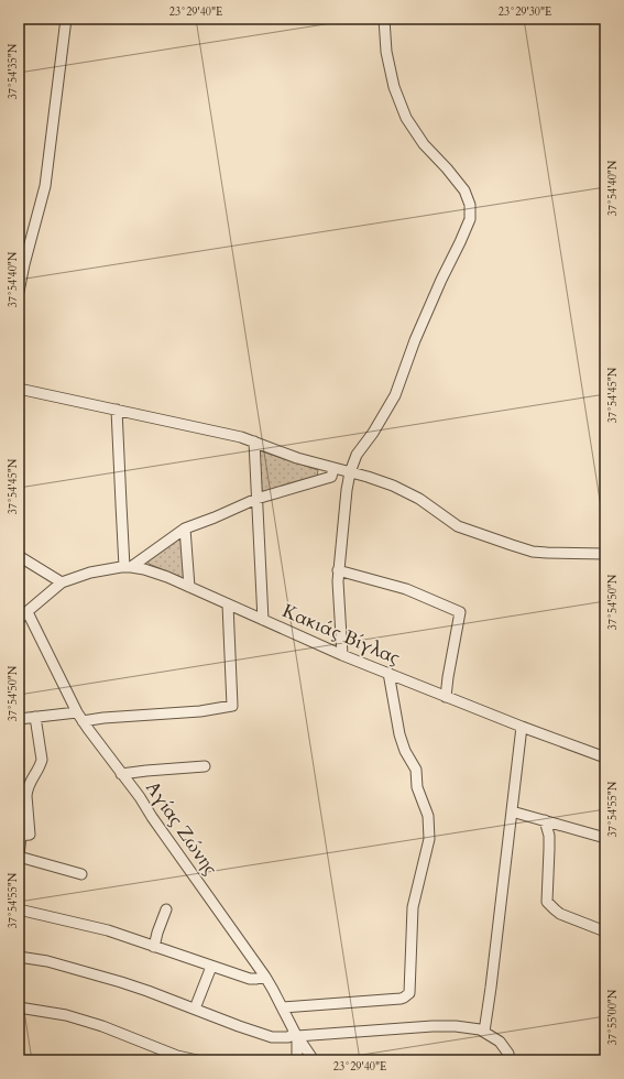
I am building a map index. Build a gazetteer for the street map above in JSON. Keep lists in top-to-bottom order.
{
  "streets": {
    "street": ["Κακιάς Βίγλας", "Αγίας Ζώνης"]
  },
  "coordinates": [
    "23°29'40\"E",
    "23°29'30\"E",
    "37°54'35\"N",
    "37°54'40\"N",
    "37°54'45\"N",
    "37°54'50\"N",
    "37°54'55\"N",
    "37°55'00\"N"
  ]
}
